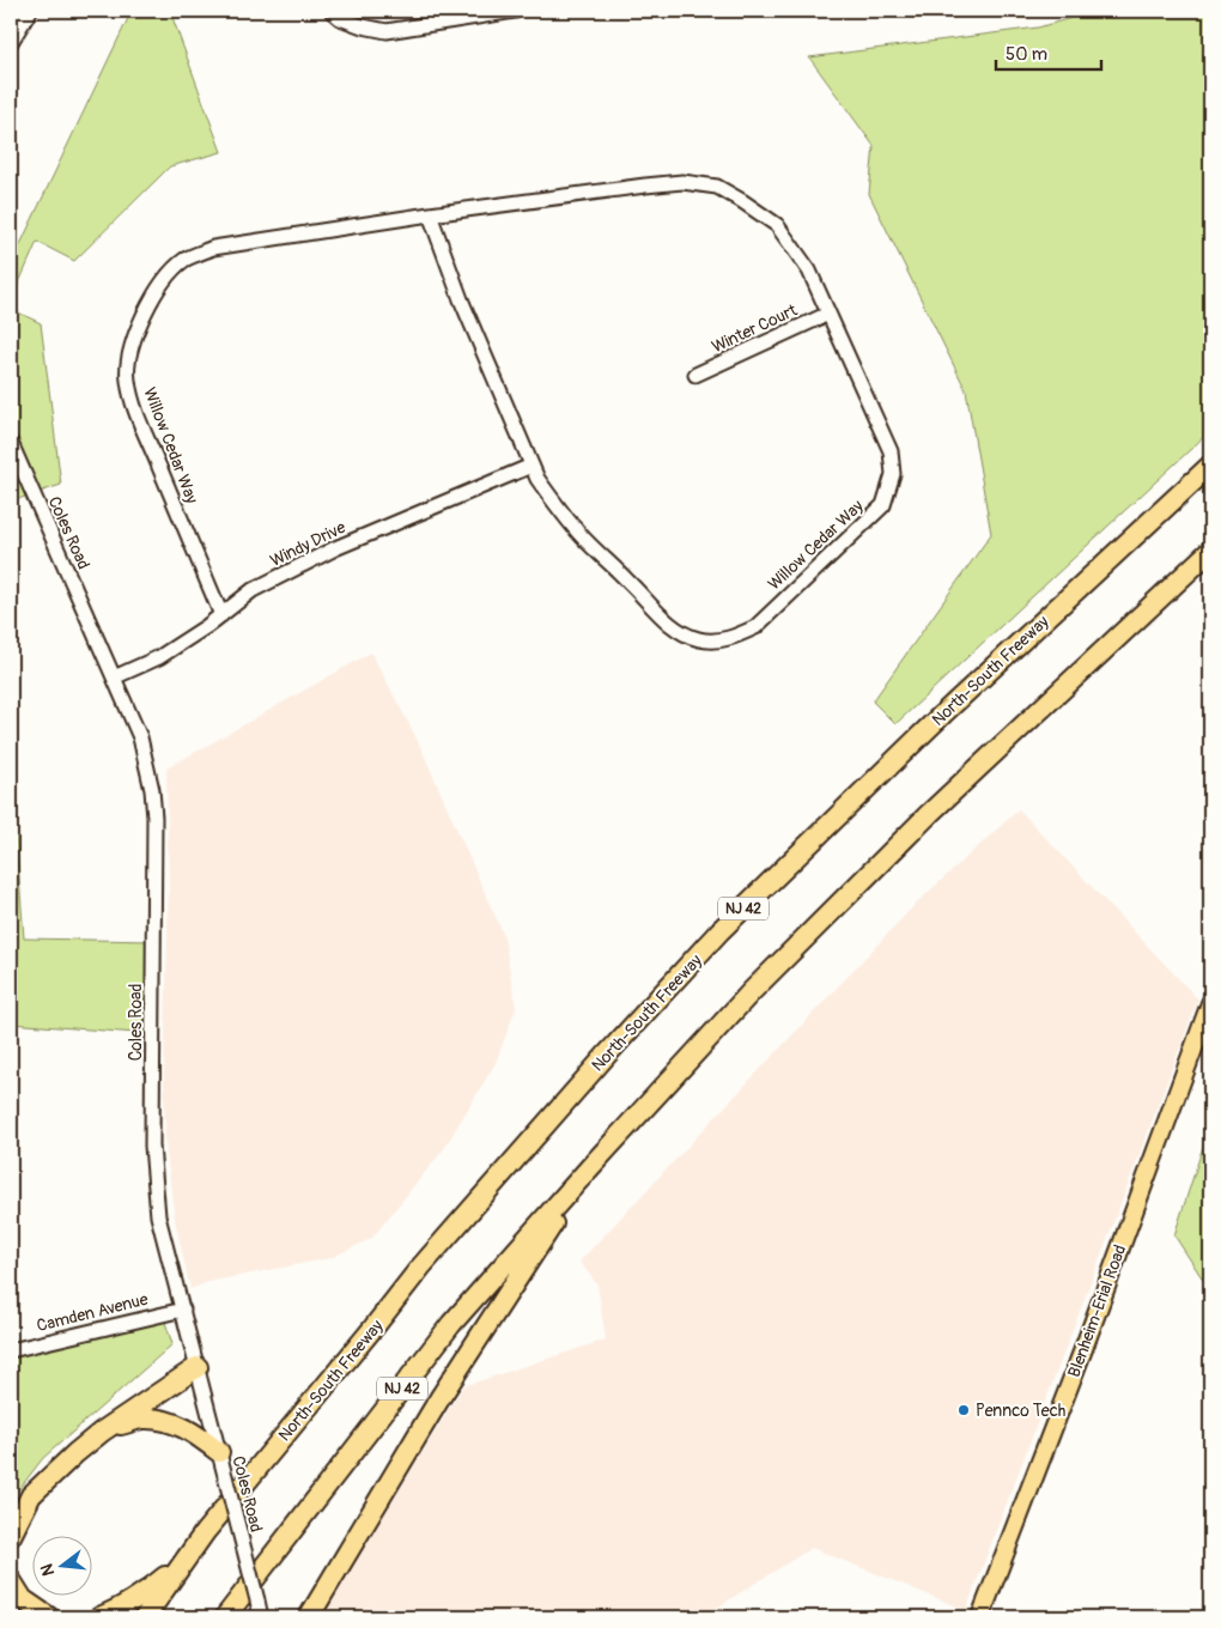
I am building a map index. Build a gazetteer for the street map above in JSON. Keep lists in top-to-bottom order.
{
  "streets": {
    "highway": ["North-South Freeway", "NJ 42"],
    "main road": ["Blenheim-Erial Road"],
    "street": [
      "Winter Court",
      "Willow Cedar Way",
      "Coles Road",
      "Windy Drive",
      "Camden Avenue"
    ]
  },
  "crossings": [
    ["Winter Court", "Willow Cedar Way"],
    ["Willow Cedar Way", "Windy Drive"],
    ["Coles Road", "Windy Drive"],
    ["Coles Road", "Camden Avenue"]
  ],
  "places": ["Pennco Tech"],
  "scale_bar": "50 m",
  "north": "left"
}
